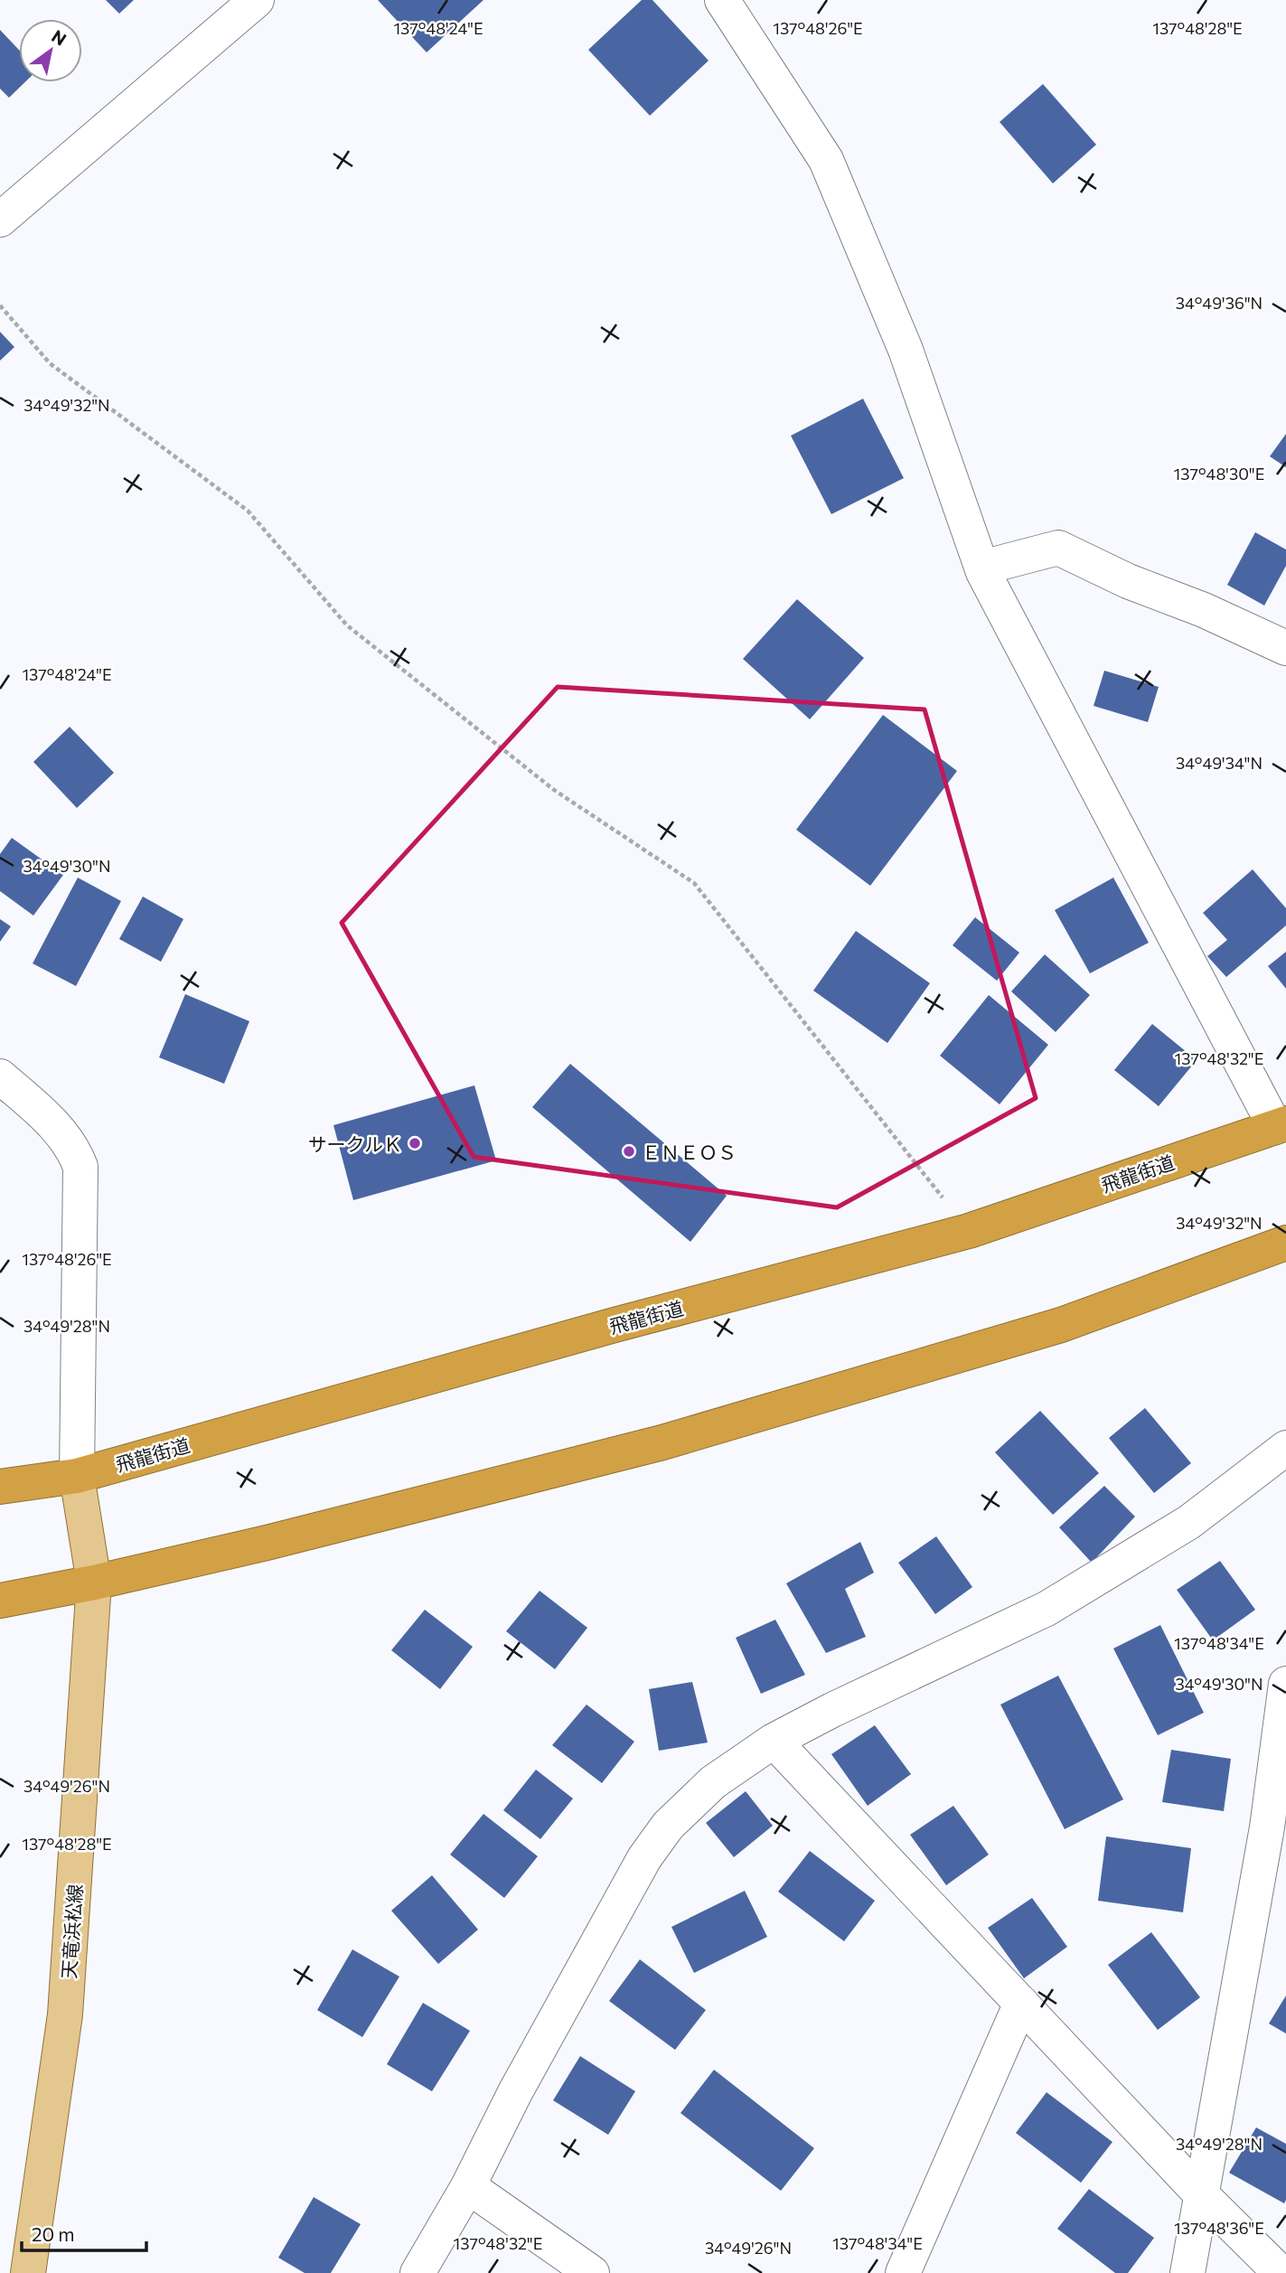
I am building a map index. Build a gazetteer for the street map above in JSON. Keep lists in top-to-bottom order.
{
  "streets": {
    "highway": ["飛龍街道"],
    "main road": ["天竜浜松線"]
  },
  "crossings": [
    ["飛龍街道", "天竜浜松線"]
  ],
  "places": ["サークルＫ", "ＥＮＥＯＳ"],
  "scale_bar": "20 m",
  "north": "top right",
  "coordinates": [
    "137°48'24\"E",
    "137°48'26\"E",
    "137°48'28\"E",
    "34°49'36\"N",
    "34°49'32\"N",
    "137°48'30\"E",
    "34°49'34\"N",
    "34°49'30\"N",
    "137°48'32\"E",
    "34°49'28\"N",
    "137°48'34\"E",
    "34°49'26\"N",
    "137°48'36\"E"
  ]
}
